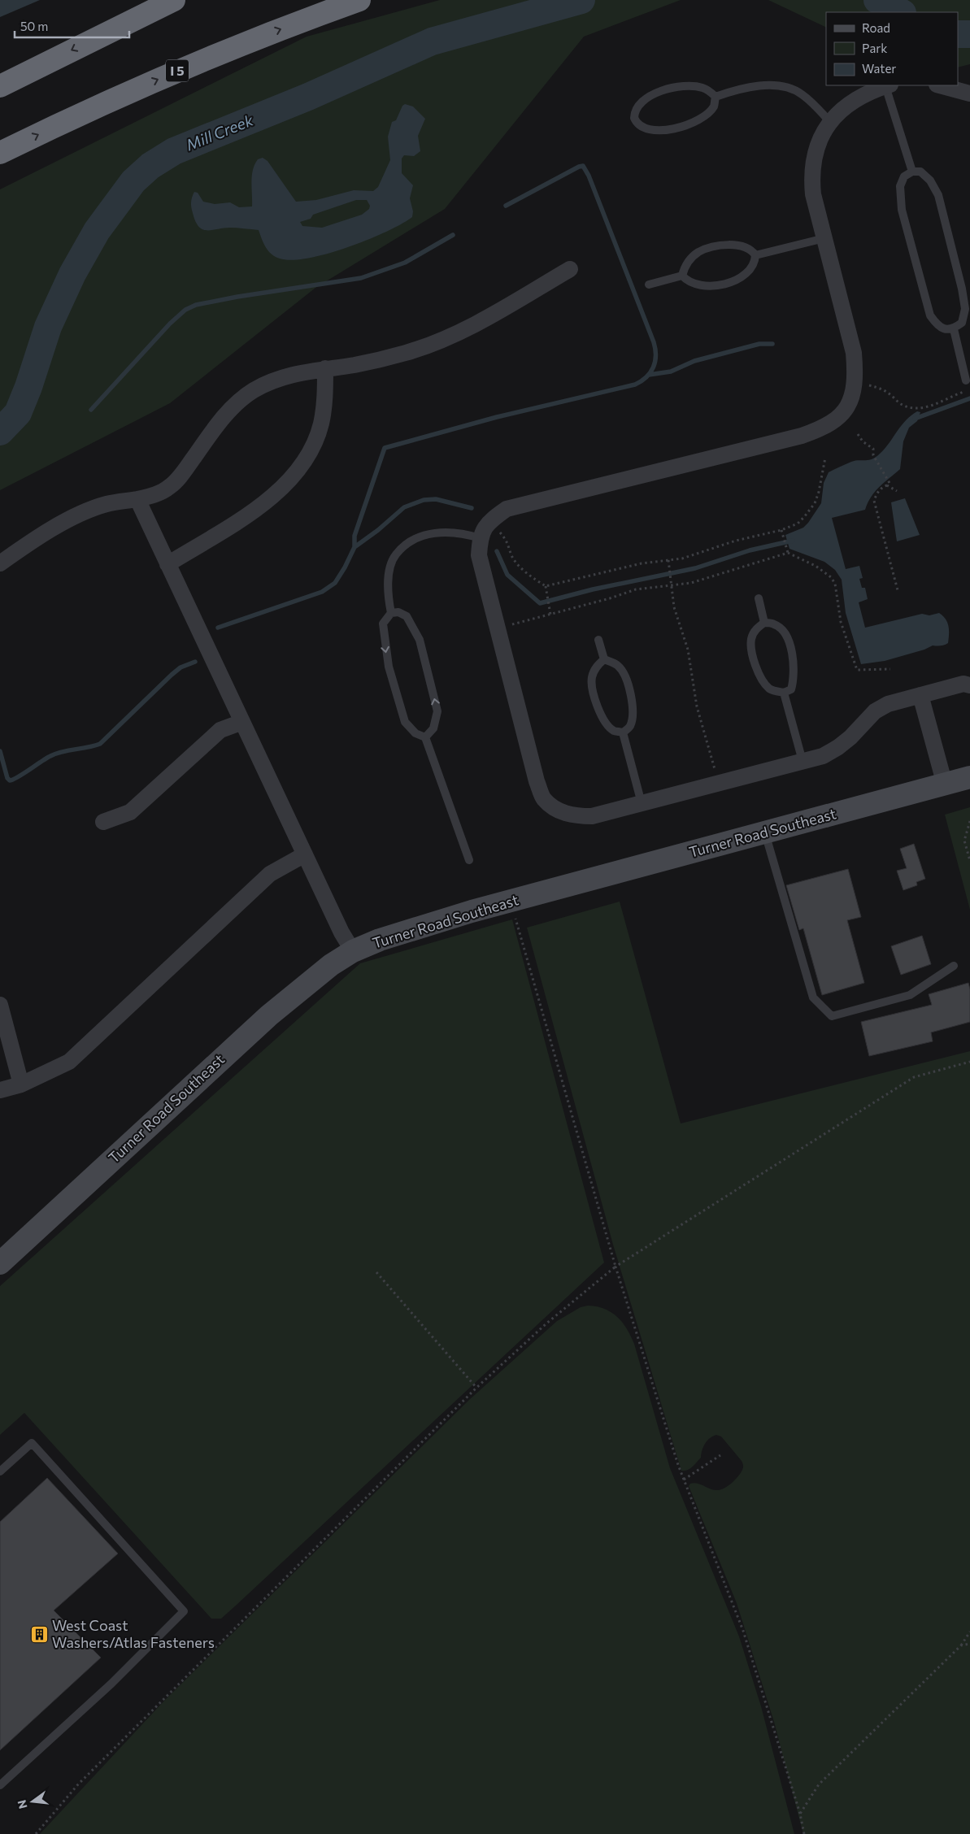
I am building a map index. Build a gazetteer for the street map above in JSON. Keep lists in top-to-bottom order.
{
  "streets": {
    "highway": ["I 5"],
    "main road": ["Turner Road Southeast"]
  },
  "water": ["Mill Creek"],
  "places": {
    "building": ["West Coast Washers/Atlas Fasteners"]
  },
  "legend": ["Road", "Park", "Water"],
  "scale_bar": "50 m",
  "north": "left"
}
